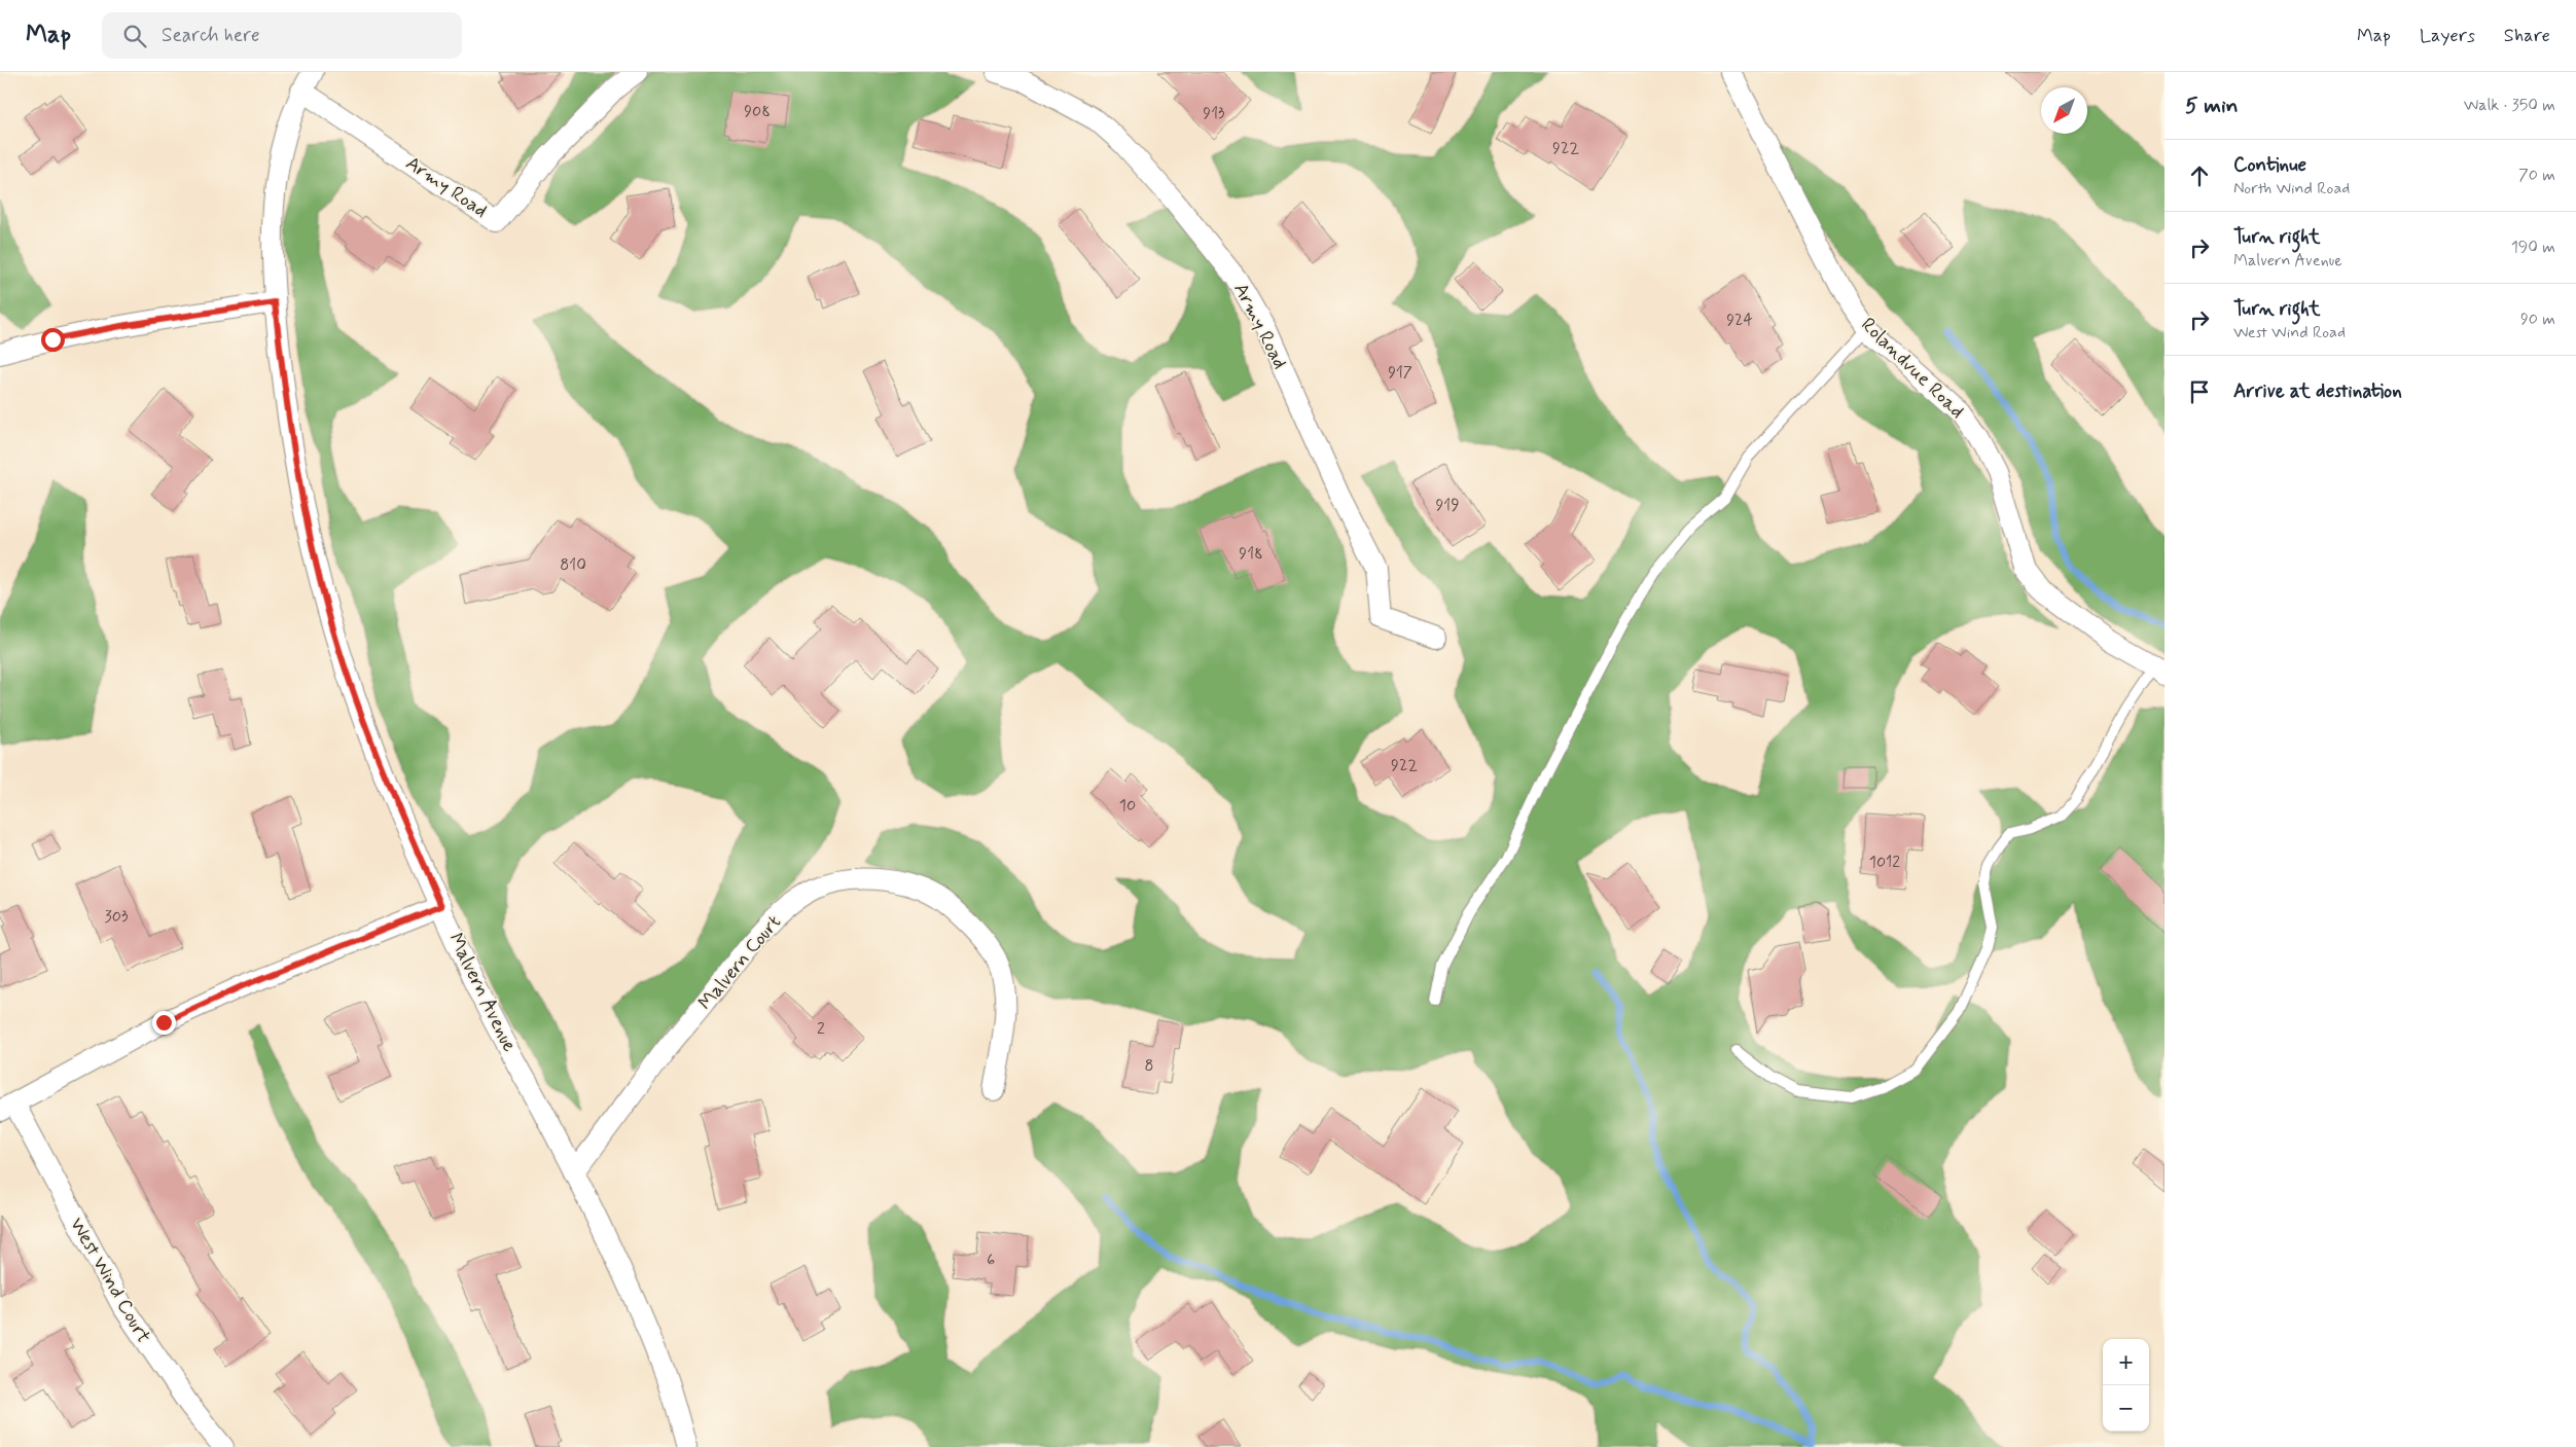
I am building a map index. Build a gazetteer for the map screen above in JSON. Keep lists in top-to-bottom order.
{
  "streets": {
    "street": [
      "Army Road",
      "Rolandvue Road",
      "Malvern Court",
      "Malvern Avenue",
      "West Wind Court"
    ]
  },
  "crossings": [
    ["Army Road", "Malvern Avenue"],
    ["Malvern Court", "Malvern Avenue"]
  ],
  "house_numbers": [
    "908",
    "913",
    "922",
    "924",
    "917",
    "919",
    "918",
    "810",
    "922",
    "10",
    "1012",
    "303",
    "2",
    "8",
    "6"
  ],
  "north": "bottom left",
  "page": {
    "header": "Map",
    "search": "Search here",
    "nav": ["Map", "Layers", "Share"],
    "heading": ["5 min", "Walk · 350 m"],
    "list": [
      ["Continue", "North Wind Road", "70 m"],
      ["Turn right", "Malvern Avenue", "190 m"],
      ["Turn right", "West Wind Road", "90 m"],
      "Arrive at destination"
    ],
    "map_buttons": ["+", "−"]
  }
}
